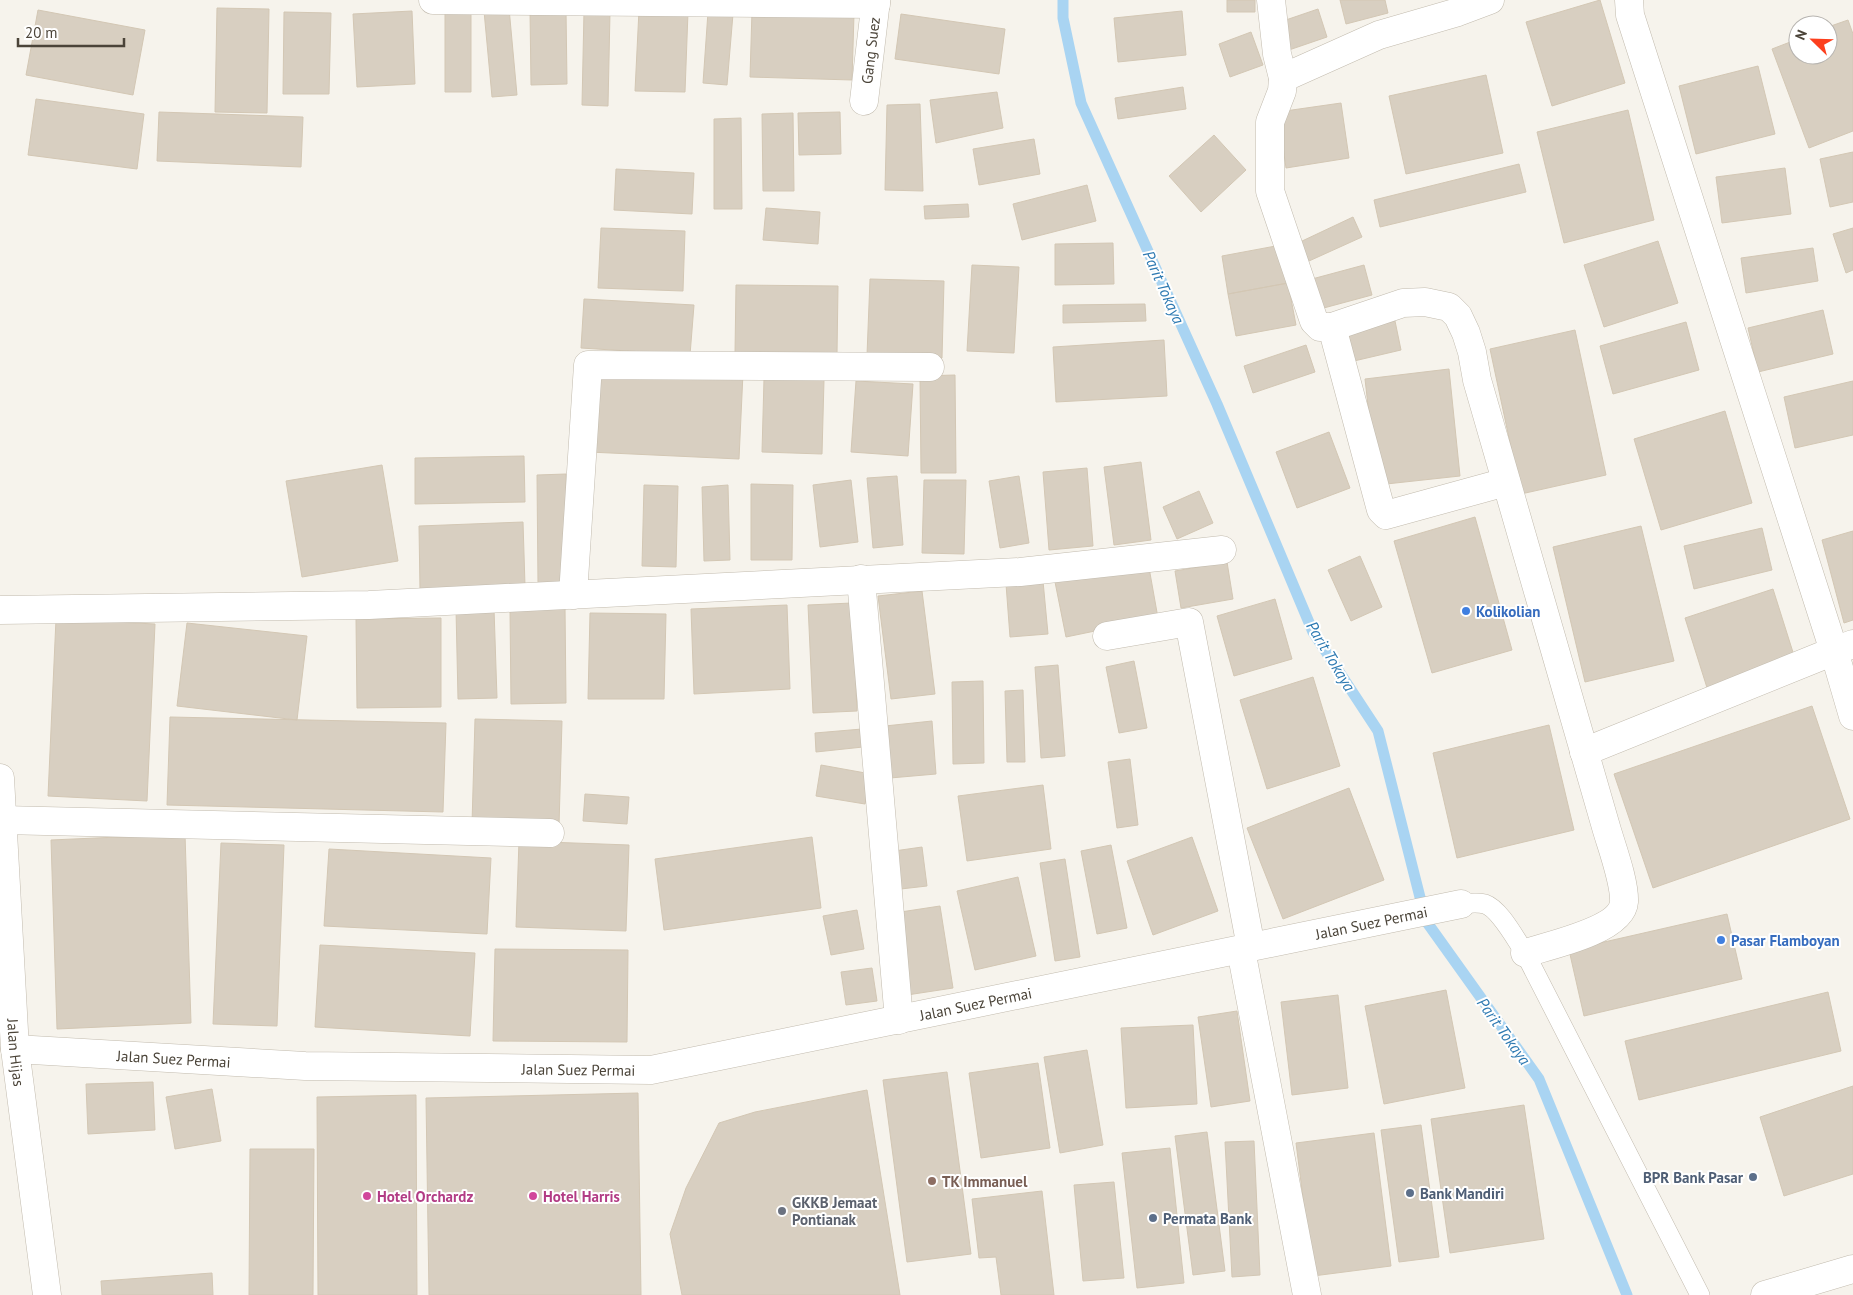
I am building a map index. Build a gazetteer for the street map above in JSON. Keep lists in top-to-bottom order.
{
  "streets": {
    "street": ["Gang Suez", "Jalan Suez Permai", "Jalan Hijas"]
  },
  "crossings": [
    ["Jalan Suez Permai", "Jalan Hijas"]
  ],
  "water": ["Parit Tokaya"],
  "places": [
    "Kolikolian",
    "Pasar Flamboyan",
    "BPR Bank Pasar",
    "TK Immanuel",
    "Bank Mandiri",
    "Hotel Orchardz",
    "Hotel Harris",
    "GKKB Jemaat Pontianak",
    "Permata Bank"
  ],
  "scale_bar": "20 m",
  "north": "top left"
}
